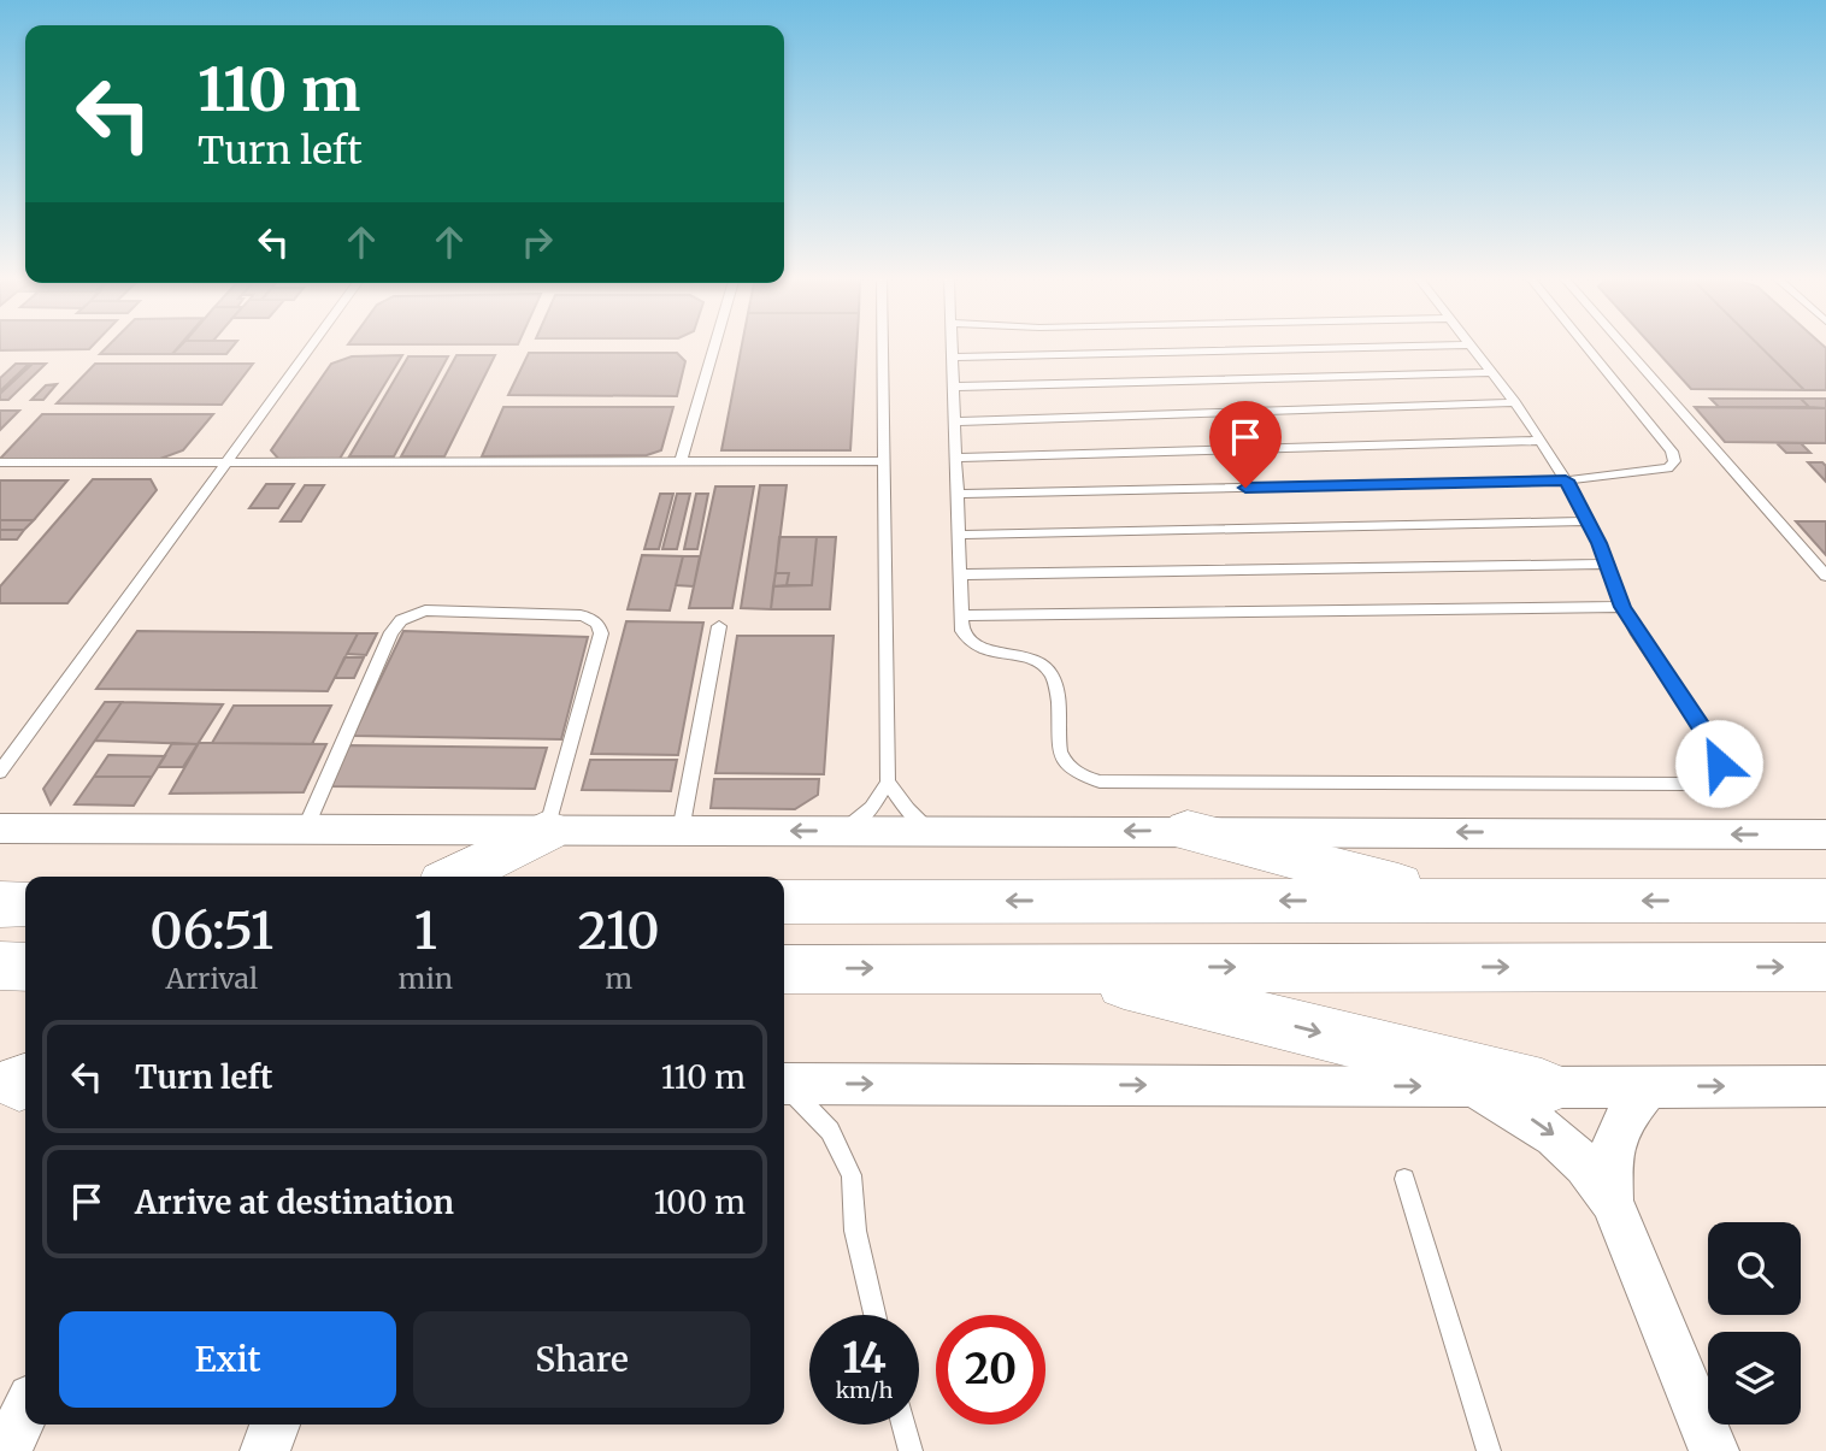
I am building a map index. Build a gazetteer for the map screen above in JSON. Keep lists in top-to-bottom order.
{
  "page": {
    "turn": ["110 m", "Turn left"],
    "eta": [
      "06:51",
      "Arrival",
      "1",
      "min",
      "210",
      "m"
    ],
    "list": [
      {
        "name": "Turn left",
        "value": "110 m"
      },
      {
        "name": "Arrive at destination",
        "value": "100 m"
      }
    ],
    "buttons": ["Exit", "Share"],
    "speed": "14 km/h",
    "limit": "20"
  }
}
